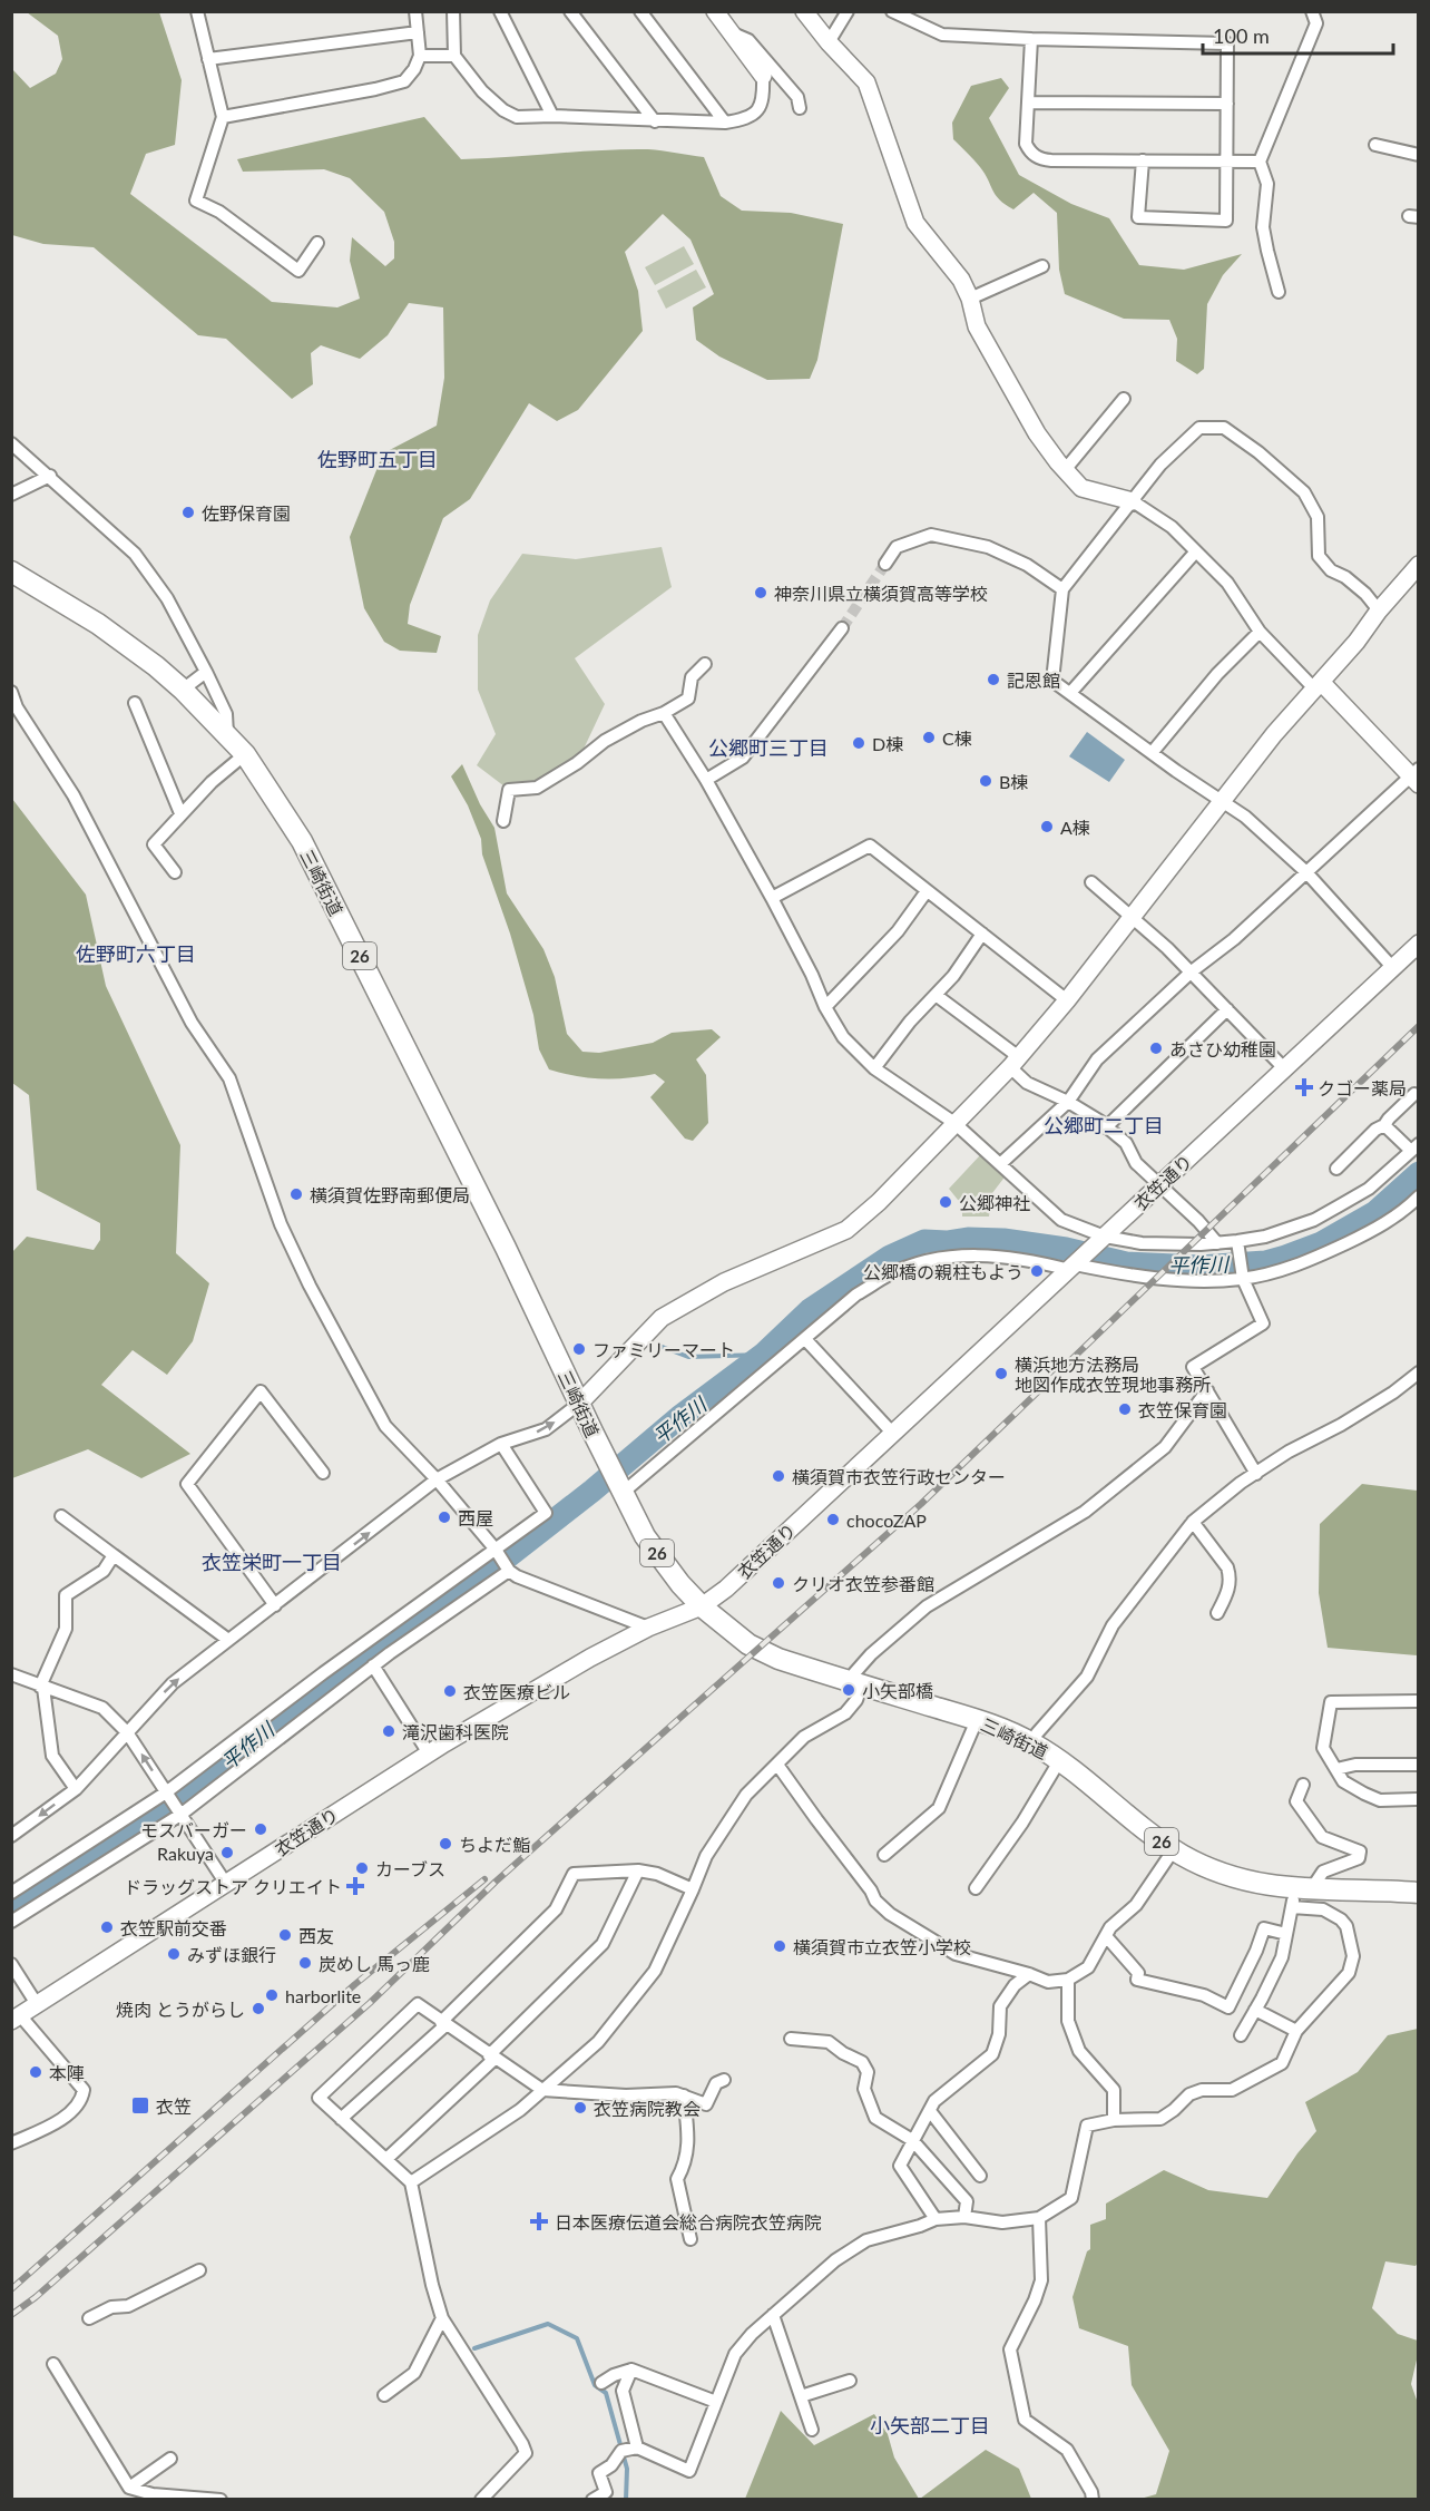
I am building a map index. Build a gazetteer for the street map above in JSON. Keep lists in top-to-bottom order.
{
  "streets": {
    "main road": ["三崎街道", "26"],
    "street": ["衣笠通り"]
  },
  "crossings": [
    ["三崎街道", "衣笠通り"]
  ],
  "districts": [
    "佐野町五丁目",
    "公郷町三丁目",
    "佐野町六丁目",
    "公郷町二丁目",
    "衣笠栄町一丁目",
    "小矢部二丁目"
  ],
  "water": ["平作川"],
  "places": {
    "other": [
      "佐野保育園",
      "神奈川県立横須賀高等学校",
      "記恩館",
      "C棟",
      "D棟",
      "B棟",
      "A棟",
      "あさひ幼稚園",
      "横須賀佐野南郵便局",
      "公郷神社",
      "公郷橋の親柱もよう",
      "ファミリーマート",
      "横浜地方法務局 地図作成衣笠現地事務所",
      "衣笠保育園",
      "横須賀市衣笠行政センター",
      "西屋",
      "chocoZAP",
      "クリオ衣笠参番館",
      "小矢部橋",
      "衣笠医療ビル",
      "滝沢歯科医院",
      "モスバーガー",
      "ちよだ鮨",
      "Rakuya",
      "カーブス",
      "衣笠駅前交番",
      "西友",
      "横須賀市立衣笠小学校",
      "みずほ銀行",
      "炭めし 馬っ鹿",
      "harborlite",
      "焼肉 とうがらし",
      "本陣",
      "衣笠病院教会"
    ],
    "health": ["クゴー薬局", "ドラッグストア クリエイト", "日本医療伝道会総合病院衣笠病院"],
    "transit": ["衣笠"]
  },
  "scale_bar": "100 m"
}
